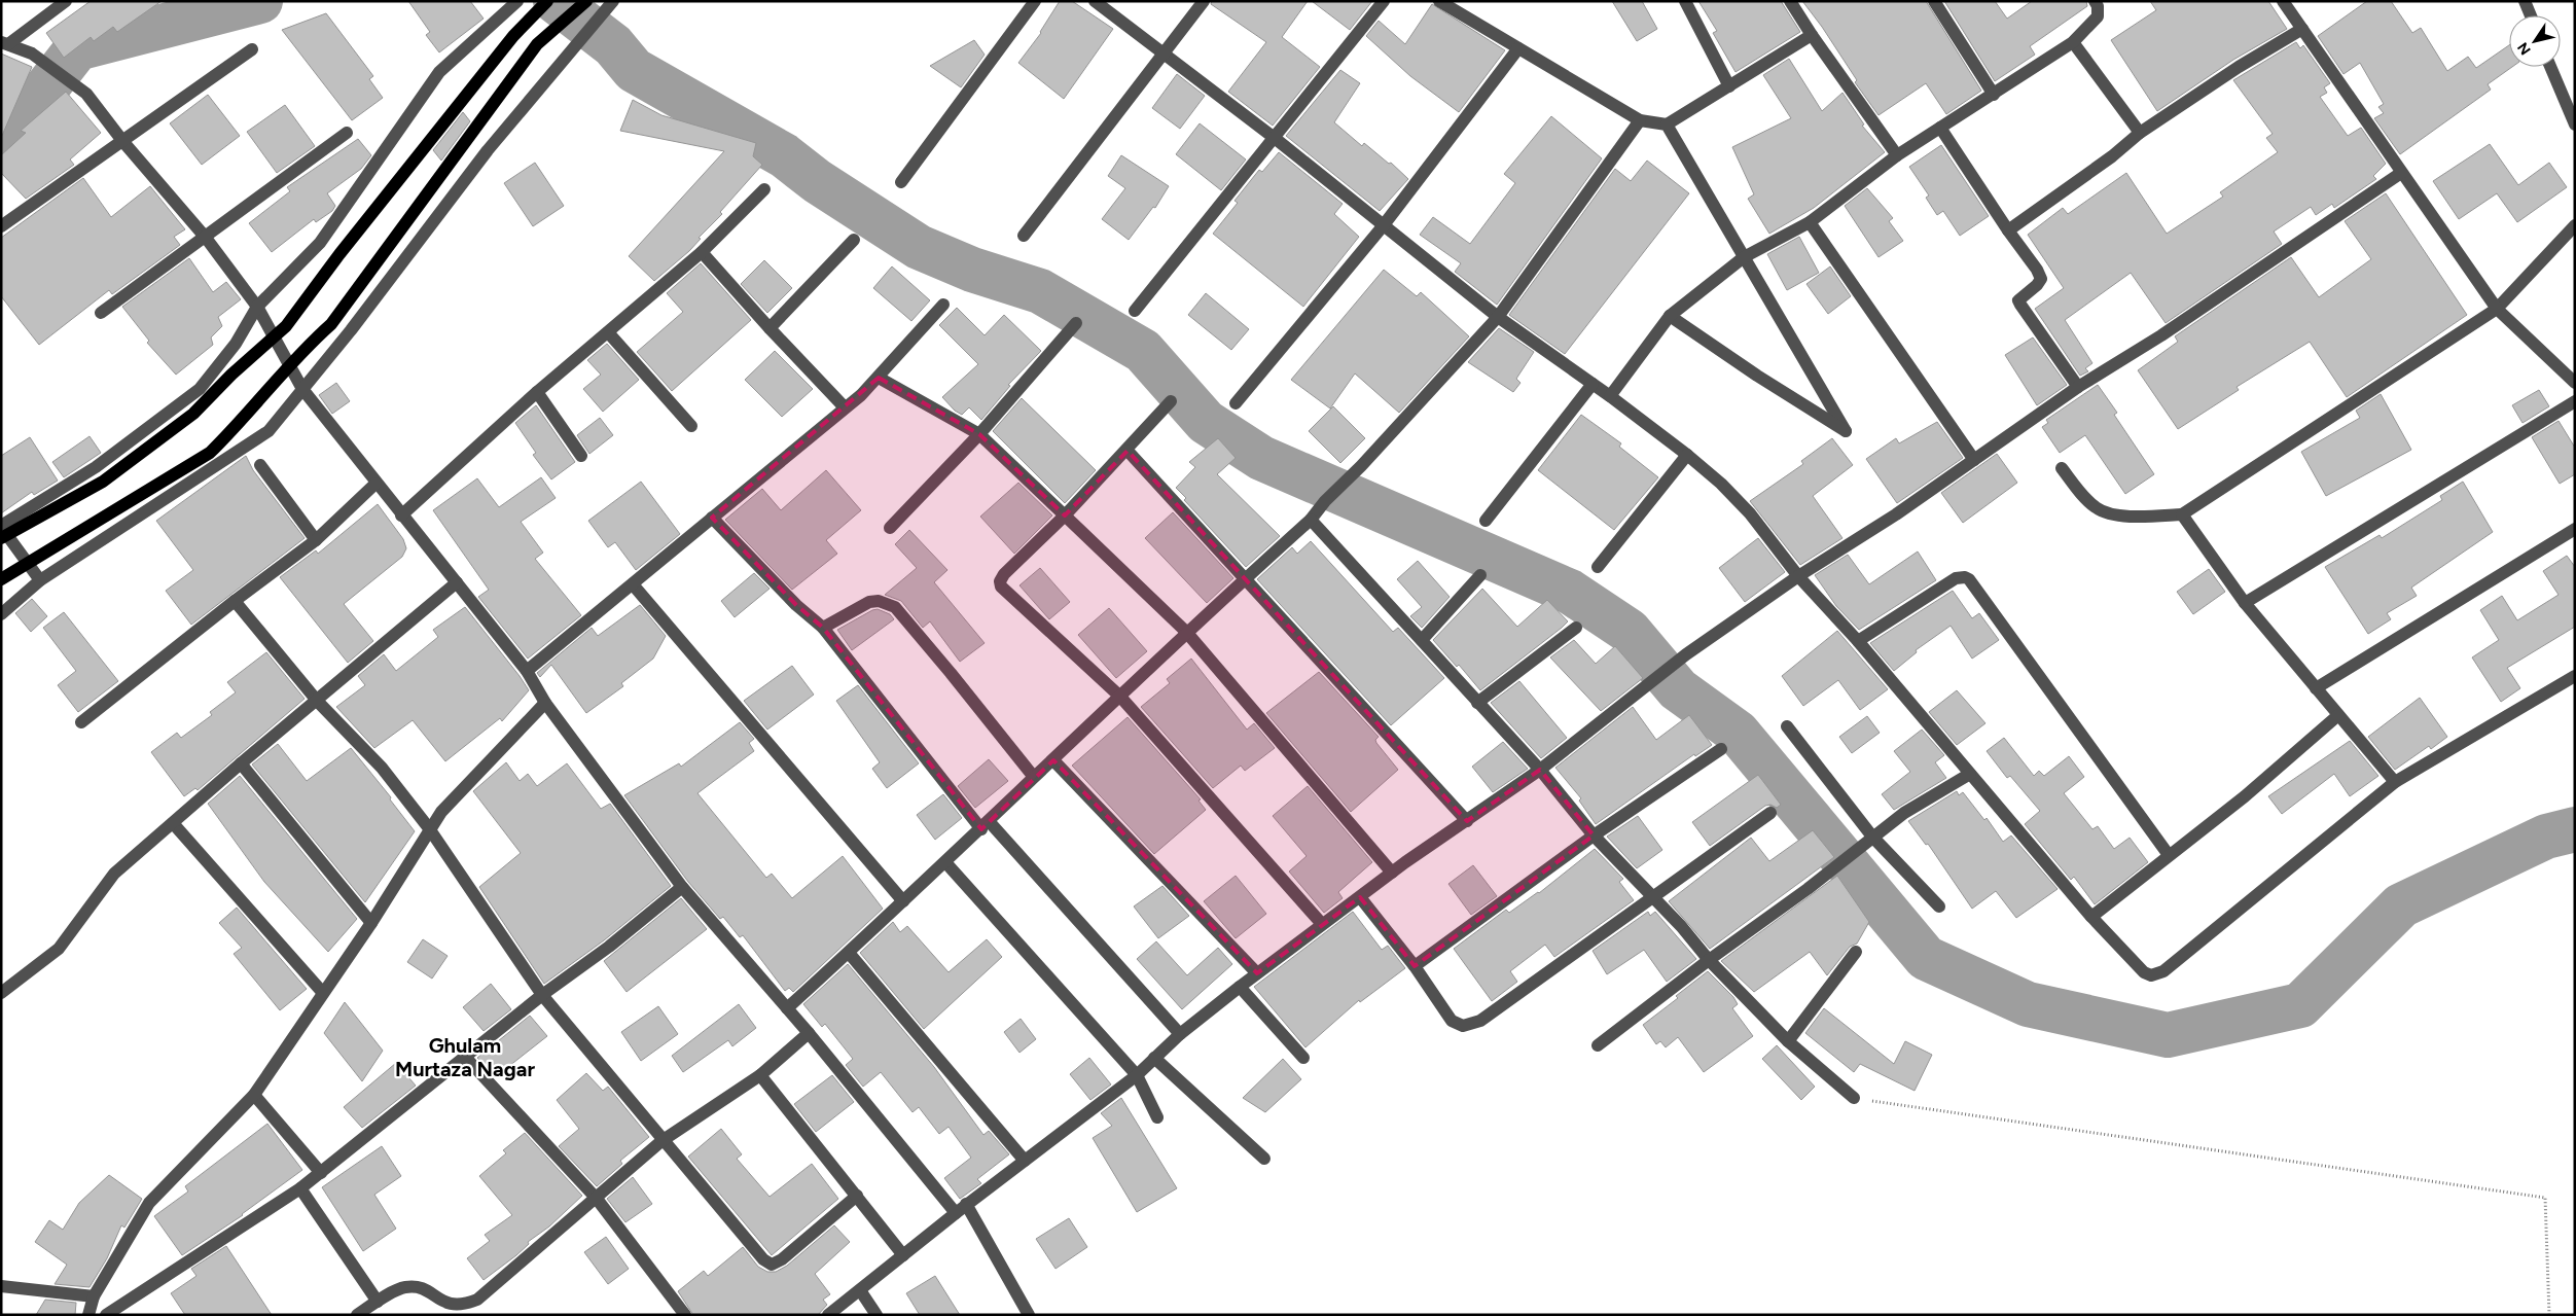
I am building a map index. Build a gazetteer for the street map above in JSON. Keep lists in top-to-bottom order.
{
  "districts": ["Ghulam Murtaza Nagar"],
  "north": "bottom left"
}
